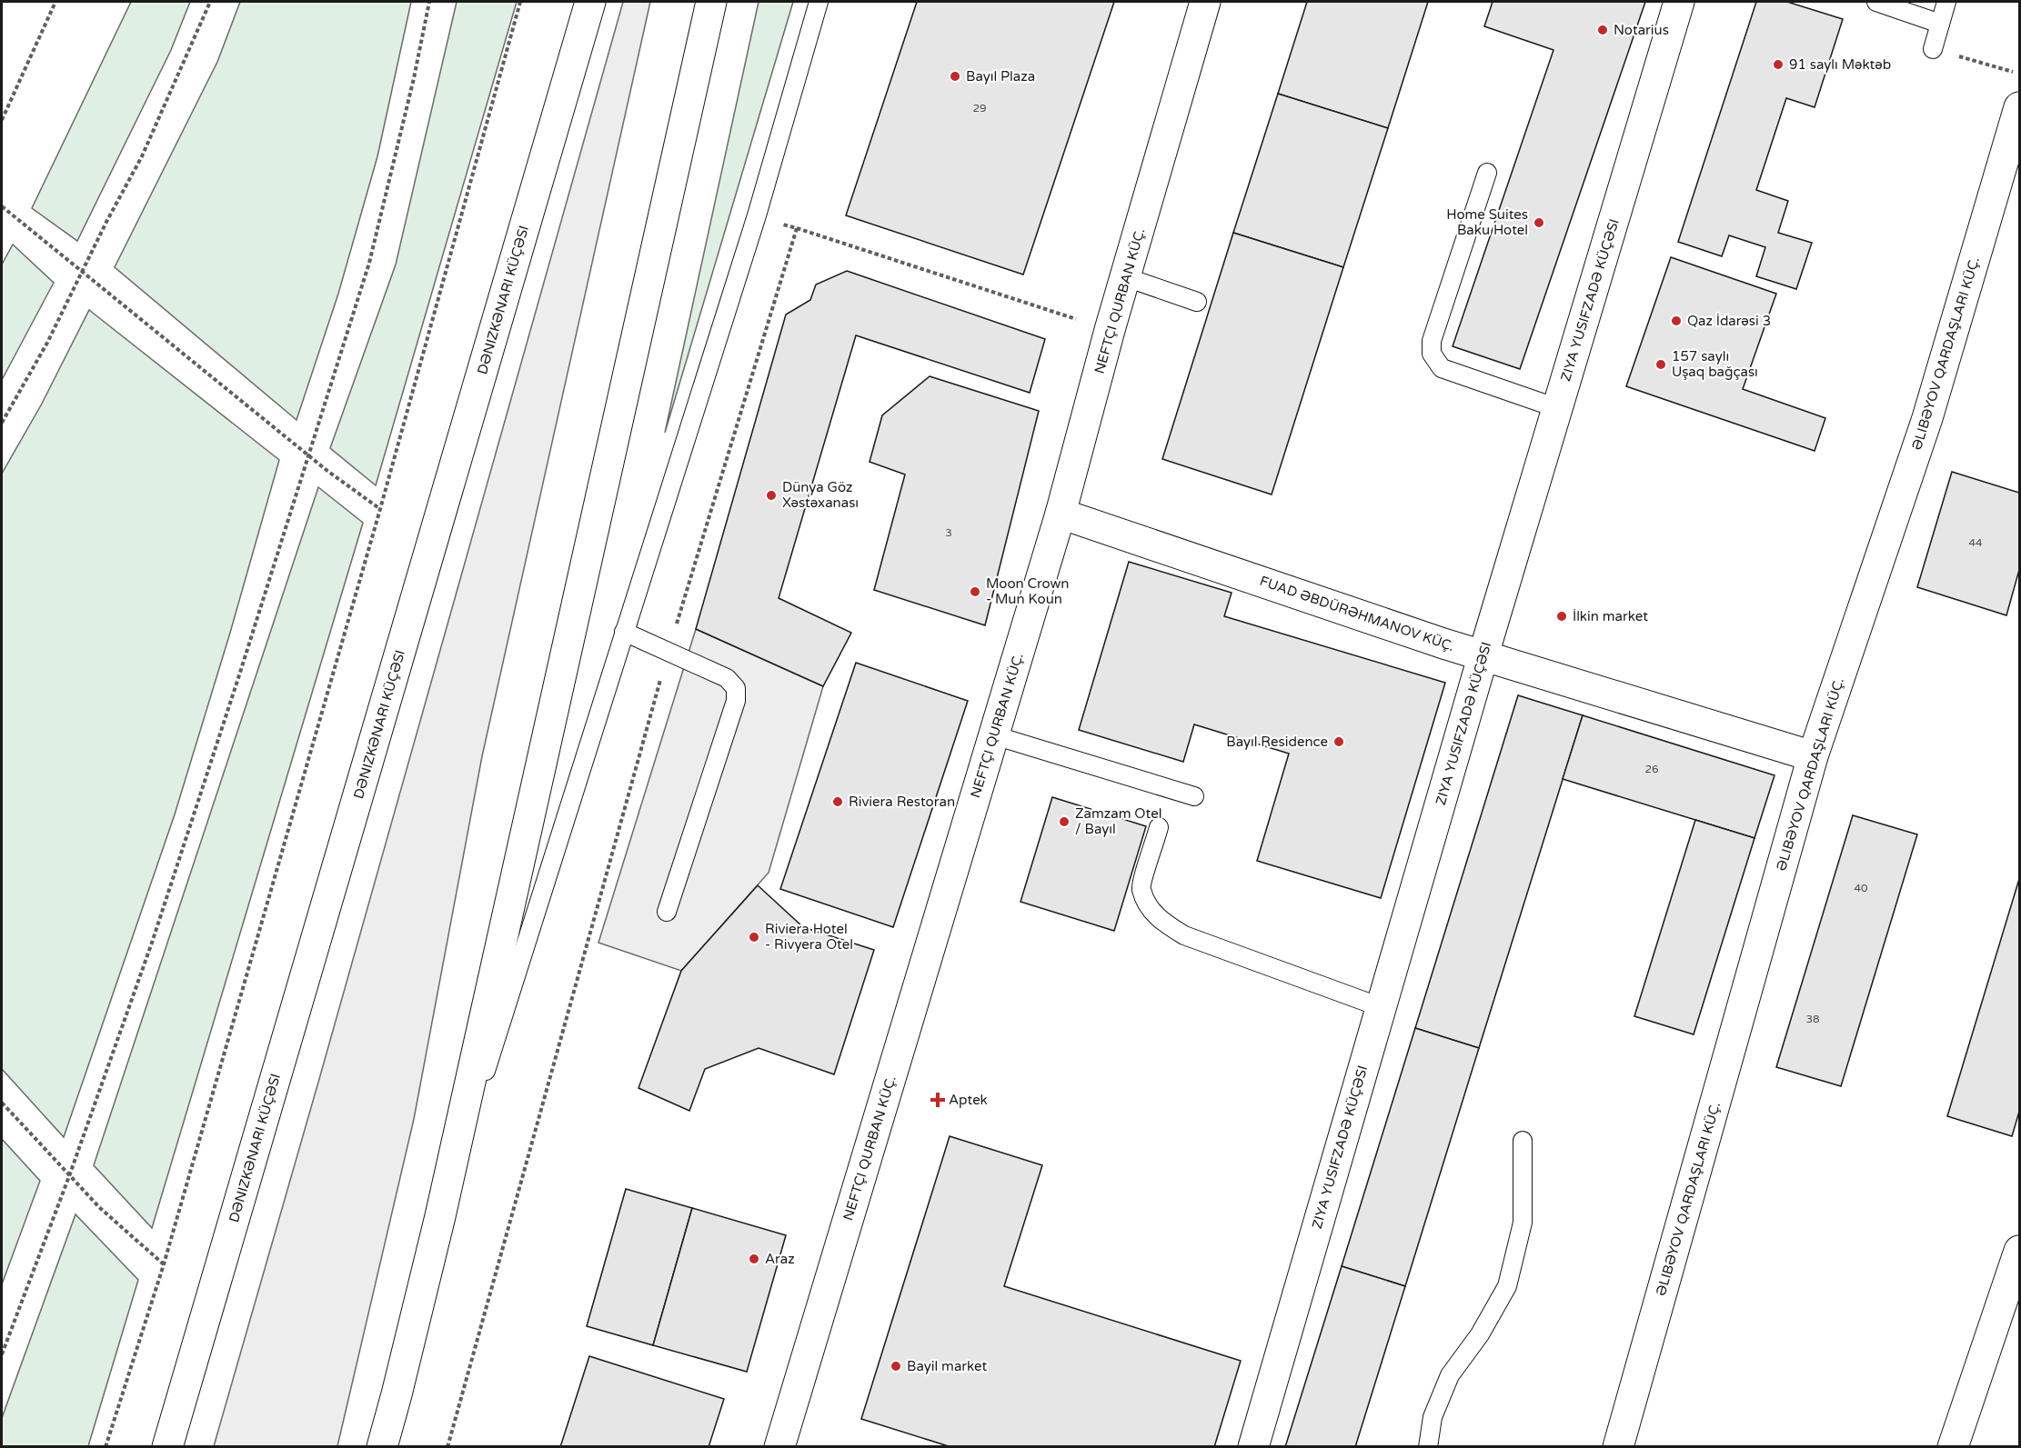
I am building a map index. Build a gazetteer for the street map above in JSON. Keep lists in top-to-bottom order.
{
  "streets": {
    "main road": ["ZIYA YUSIFZADƏ KÜÇƏSI", "NEFTÇI QURBAN KÜÇ.", "FUAD ƏBDÜRƏHMANOV KÜÇ."]
  },
  "crossings": [
    ["ZIYA YUSIFZADƏ KÜÇƏSI", "FUAD ƏBDÜRƏHMANOV KÜÇ."],
    ["NEFTÇI QURBAN KÜÇ.", "FUAD ƏBDÜRƏHMANOV KÜÇ."]
  ],
  "places": {
    "other": [
      "Notarius",
      "91 saylı Məktəb",
      "Bayıl Plaza",
      "Home Suites Baku Hotel",
      "Qaz İdarəsi 3",
      "157 saylı Uşaq bağçası",
      "Dünya Göz Xəstəxanası",
      "Moon Crown - Mun Koun",
      "İlkin market",
      "Bayıl Residence",
      "Riviera Restoran",
      "Zamzam Otel / Bayıl",
      "Riviera Hotel - Rivyera Otel",
      "Araz",
      "Bayil market"
    ],
    "health": ["Aptek"]
  },
  "house_numbers": [
    "29",
    "3",
    "44",
    "26",
    "40",
    "38"
  ]
}
